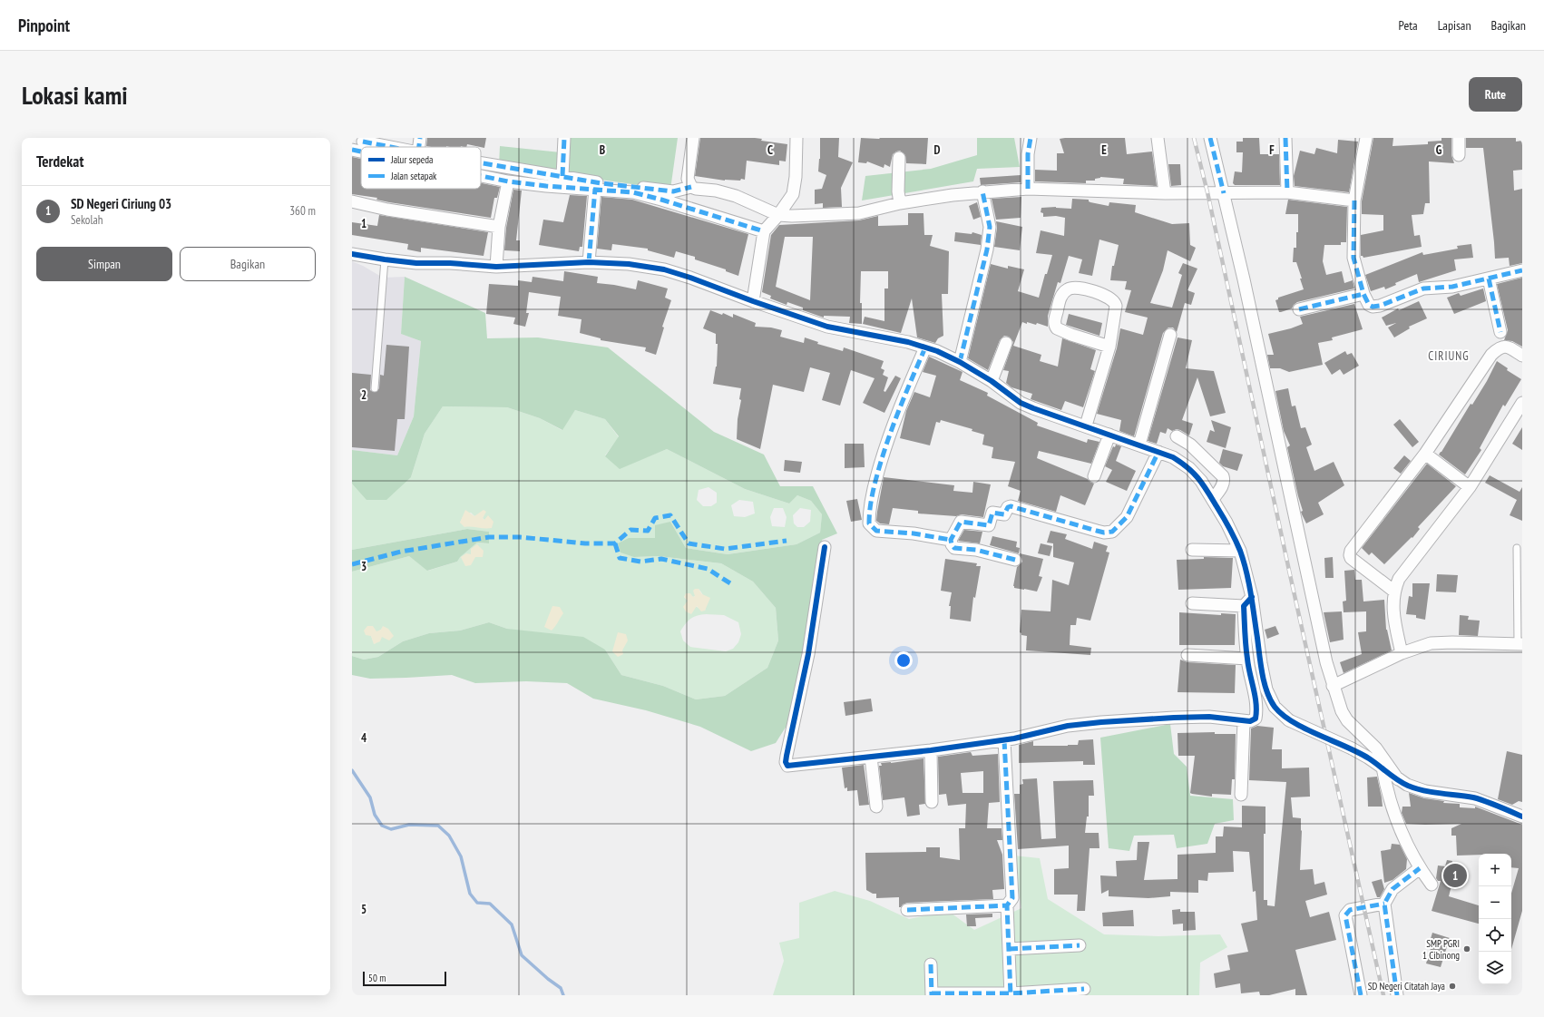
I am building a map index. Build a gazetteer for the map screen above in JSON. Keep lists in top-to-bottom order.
{
  "districts": ["CIRIUNG"],
  "places": ["SMP PGRI 1 Cibinong", "SD Negeri Citatah Jaya"],
  "legend": ["Jalur sepeda", "Jalan setapak"],
  "scale_bar": "50 m",
  "page": {
    "header": "Pinpoint",
    "nav": ["Peta", "Lapisan", "Bagikan"],
    "buttons": [
      "Rute",
      ["Simpan", "Bagikan"]
    ],
    "title": "Lokasi kami",
    "heading": "Terdekat",
    "list": [
      {
        "mark": "1",
        "name": "SD Negeri Ciriung 03",
        "note": "Sekolah",
        "value": "360 m"
      }
    ],
    "map_buttons": ["+", "−"],
    "pins": "1",
    "scale": "50 m"
  },
  "grid": {
    "columns": [
      "B",
      "C",
      "D",
      "E",
      "F",
      "G"
    ],
    "rows": [
      "1",
      "2",
      "3",
      "4",
      "5"
    ]
  }
}
